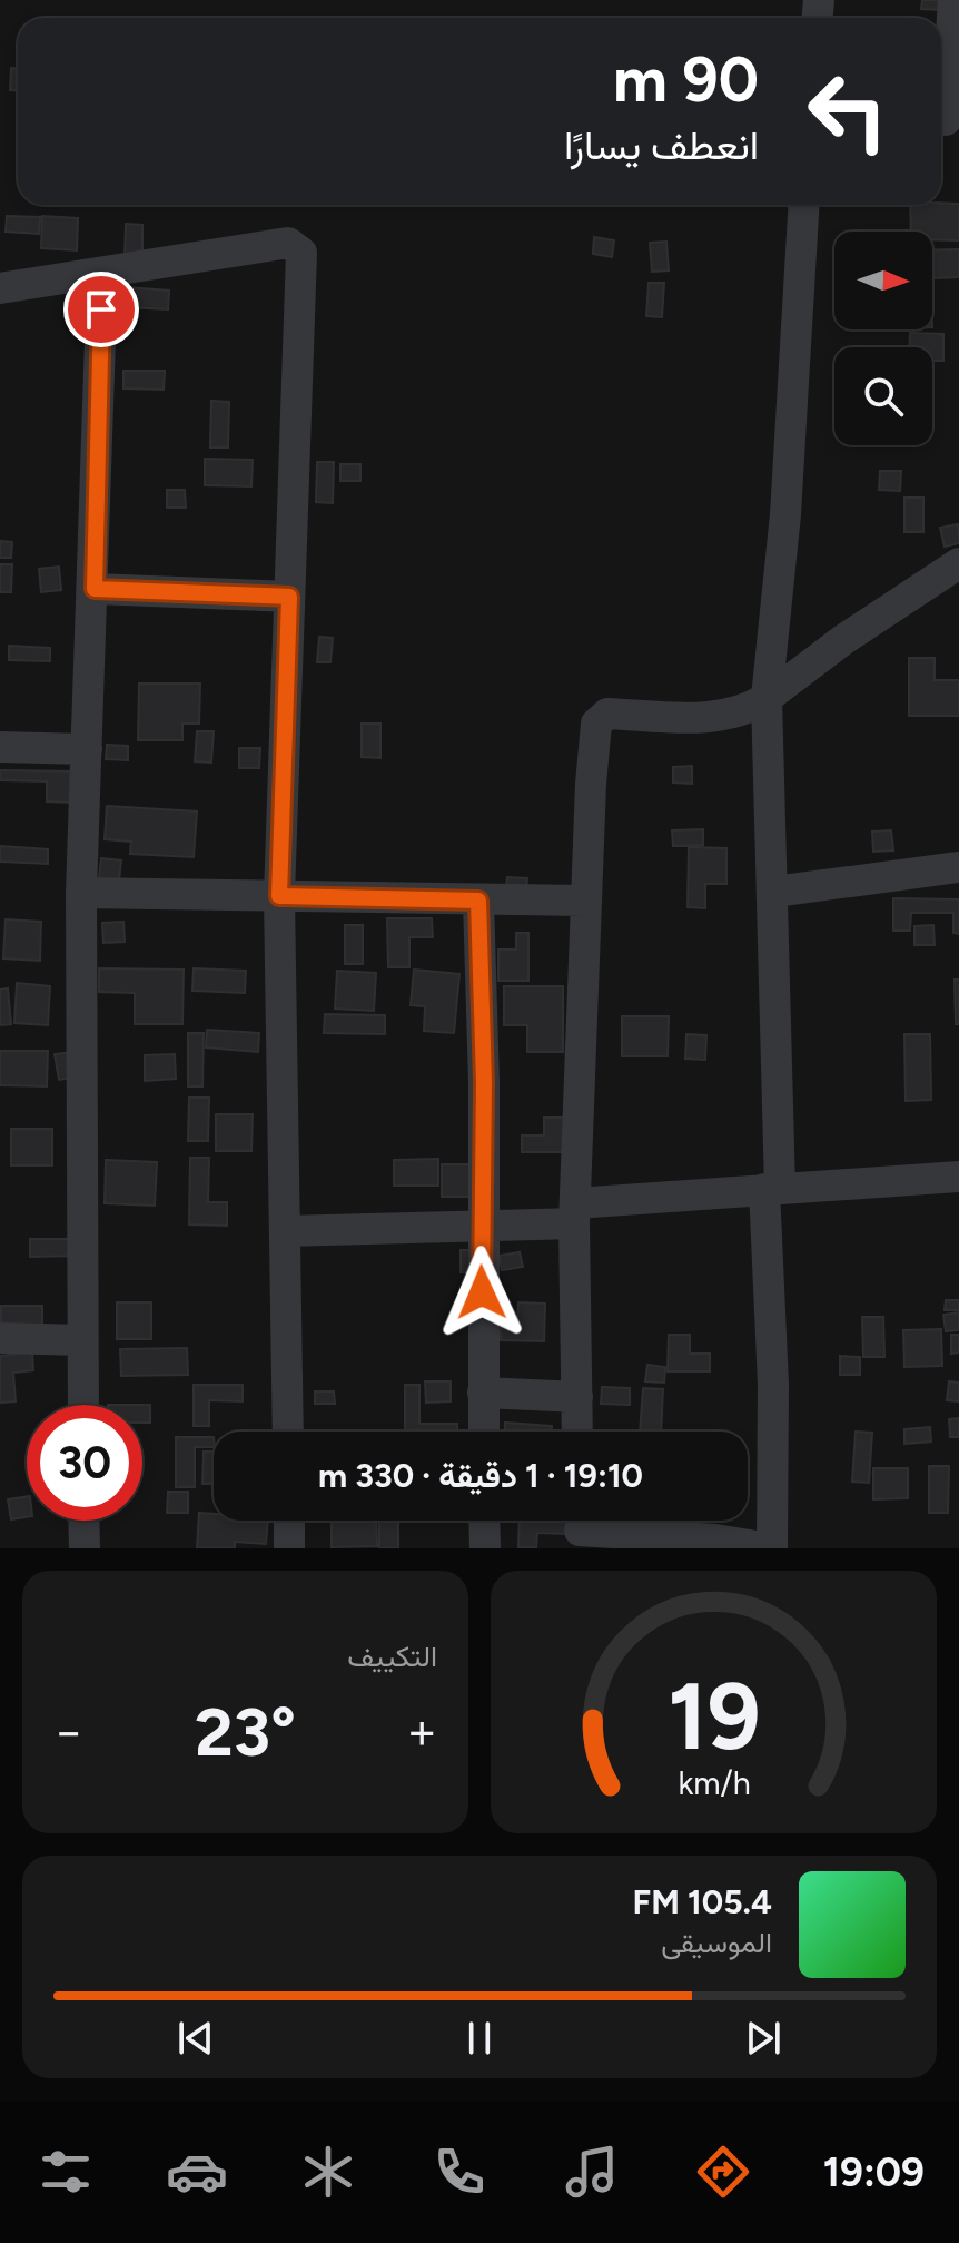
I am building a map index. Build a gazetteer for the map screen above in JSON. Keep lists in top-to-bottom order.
{
  "north": "right",
  "page": {
    "turn": ["90 m", "انعطف يسارًا"],
    "limit": "30",
    "trip": "19:10 · 1 دقيقة · 330 m",
    "tile": "التكييف",
    "heat": ["−", "23°", "+"],
    "song": ["105.4 FM", "الموسيقى"],
    "tabs": "19:09",
    "gauge": ["19", "km/h"]
  }
}
